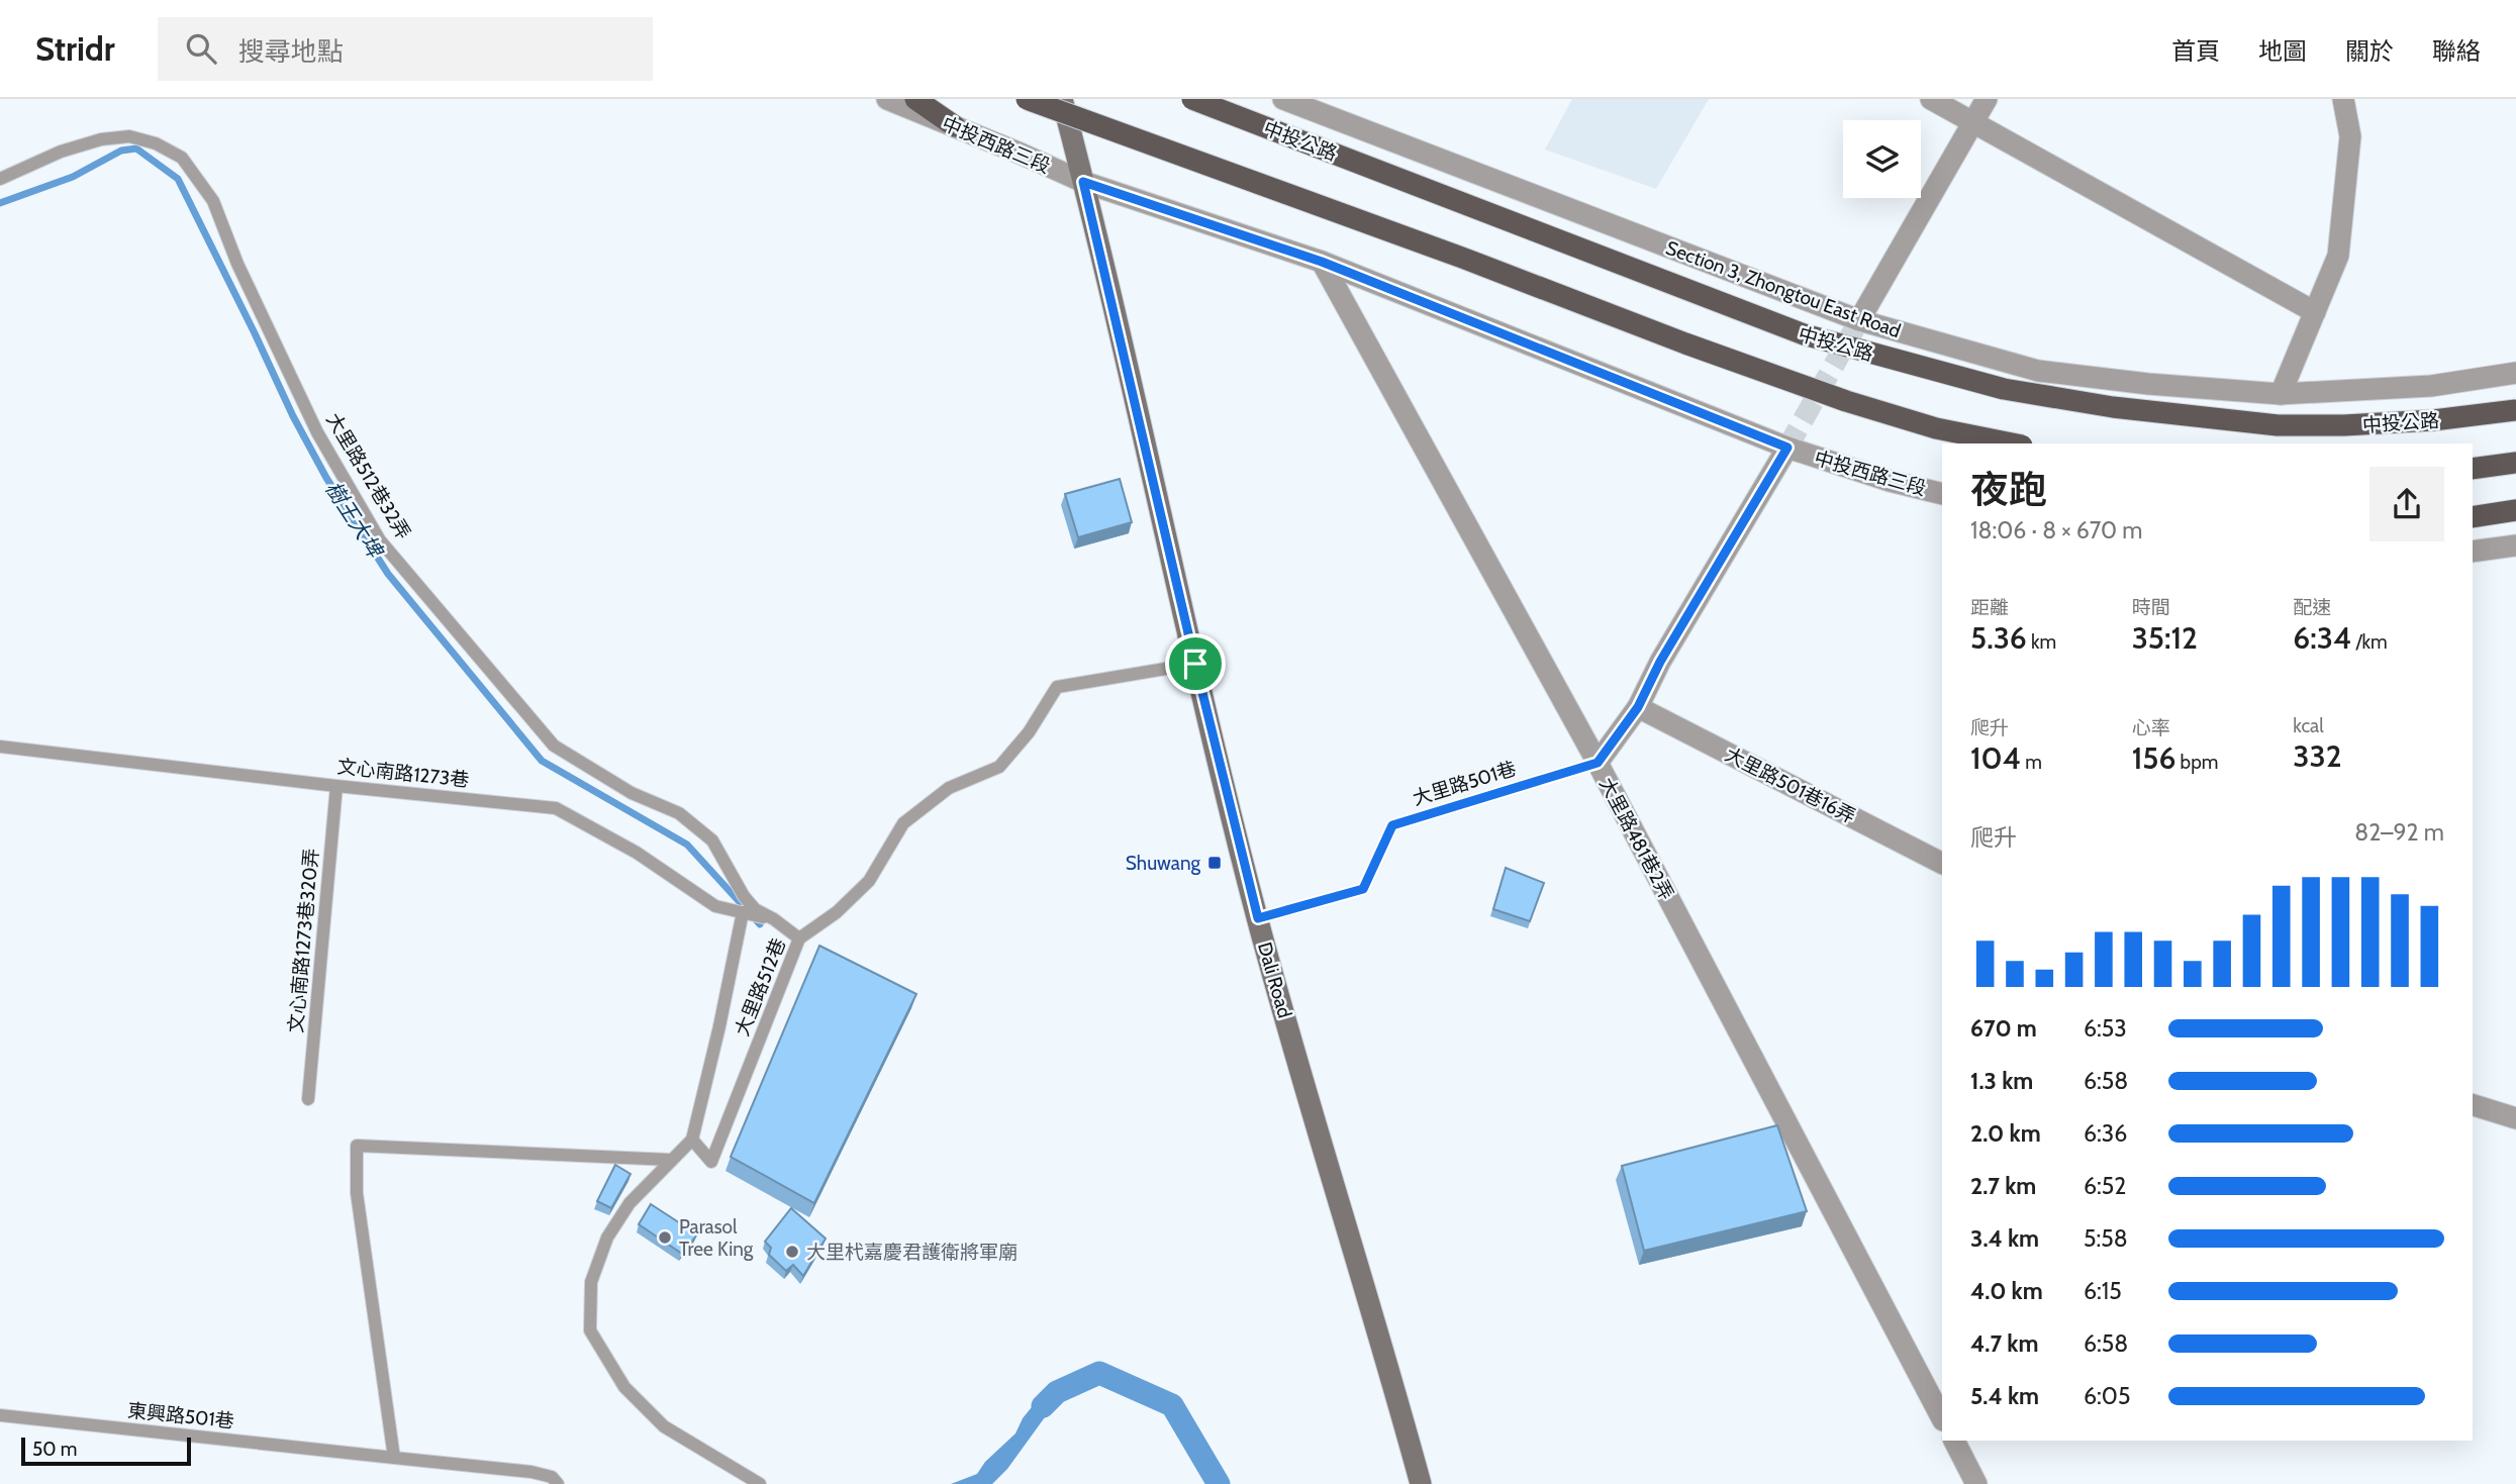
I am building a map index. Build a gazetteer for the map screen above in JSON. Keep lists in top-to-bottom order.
{
  "streets": {
    "main road": ["中投公路"],
    "street": [
      "中投西路三段",
      "Section 3, Zhongtou East Road",
      "大里路501巷16弄",
      "大里路481巷2弄",
      "Dali Road"
    ],
    "lane": [
      "大里路512巷32弄",
      "文心南路1273巷",
      "大里路501巷",
      "文心南路1273巷320弄",
      "大里路512巷",
      "東興路501巷"
    ]
  },
  "crossings": [
    ["中投西路三段", "大里路481巷2弄"],
    ["中投西路三段", "Dali Road"],
    ["大里路512巷32弄", "文心南路1273巷"],
    ["大里路512巷32弄", "大里路512巷"],
    ["文心南路1273巷", "文心南路1273巷320弄"],
    ["文心南路1273巷", "大里路512巷"],
    ["大里路501巷", "大里路481巷2弄"],
    ["大里路501巷", "Dali Road"],
    ["Dali Road", "大里路512巷"]
  ],
  "water": ["樹王大埤"],
  "places": {
    "transit": ["Shuwang"],
    "other": ["Parasol Tree King", "大里杙嘉慶君護衛將軍廟"]
  },
  "scale_bar": "50 m",
  "page": {
    "header": "Stridr",
    "search": "搜尋地點",
    "nav": [
      "首頁",
      "地圖",
      "關於",
      "聯絡"
    ],
    "heading": ["夜跑", "18:06 · 8 × 670 m"],
    "stats": [
      ["距離", "5.36 km"],
      ["時間", "35:12"],
      ["配速", "6:34 /km"],
      ["爬升", "104 m"],
      ["心率", "156 bpm"],
      ["kcal", "332"]
    ],
    "chart": ["爬升", "82–92 m"],
    "list": [
      {
        "name": "670 m",
        "note": "6:53"
      },
      {
        "name": "1.3 km",
        "note": "6:58"
      },
      {
        "name": "2.0 km",
        "note": "6:36"
      },
      {
        "name": "2.7 km",
        "note": "6:52"
      },
      {
        "name": "3.4 km",
        "note": "5:58"
      },
      {
        "name": "4.0 km",
        "note": "6:15"
      },
      {
        "name": "4.7 km",
        "note": "6:58"
      },
      {
        "name": "5.4 km",
        "note": "6:05"
      }
    ],
    "scale": "50 m"
  }
}
